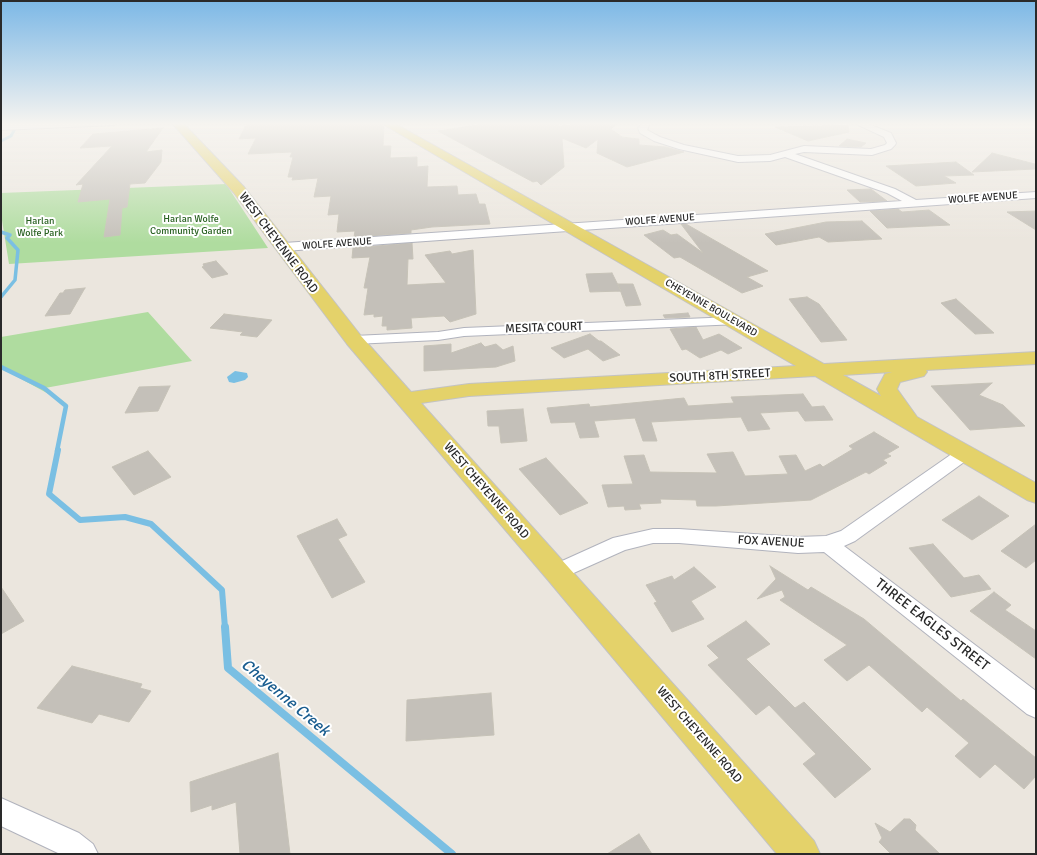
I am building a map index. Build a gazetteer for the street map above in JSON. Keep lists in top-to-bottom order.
{
  "streets": {
    "main road": ["WEST CHEYENNE ROAD", "CHEYENNE BOULEVARD", "SOUTH 8TH STREET"],
    "street": [
      "WOLFE AVENUE",
      "MESITA COURT",
      "FOX AVENUE",
      "THREE EAGLES STREET"
    ]
  },
  "crossings": [
    ["WOLFE AVENUE", "WEST CHEYENNE ROAD"],
    ["WOLFE AVENUE", "CHEYENNE BOULEVARD"],
    ["WEST CHEYENNE ROAD", "MESITA COURT"],
    ["WEST CHEYENNE ROAD", "SOUTH 8TH STREET"],
    ["WEST CHEYENNE ROAD", "FOX AVENUE"],
    ["CHEYENNE BOULEVARD", "MESITA COURT"],
    ["CHEYENNE BOULEVARD", "SOUTH 8TH STREET"],
    ["CHEYENNE BOULEVARD", "FOX AVENUE"],
    ["FOX AVENUE", "THREE EAGLES STREET"]
  ],
  "water": ["Cheyenne Creek"],
  "parks": ["Harlan Wolfe Community Garden", "Harlan Wolfe Park"]
}
